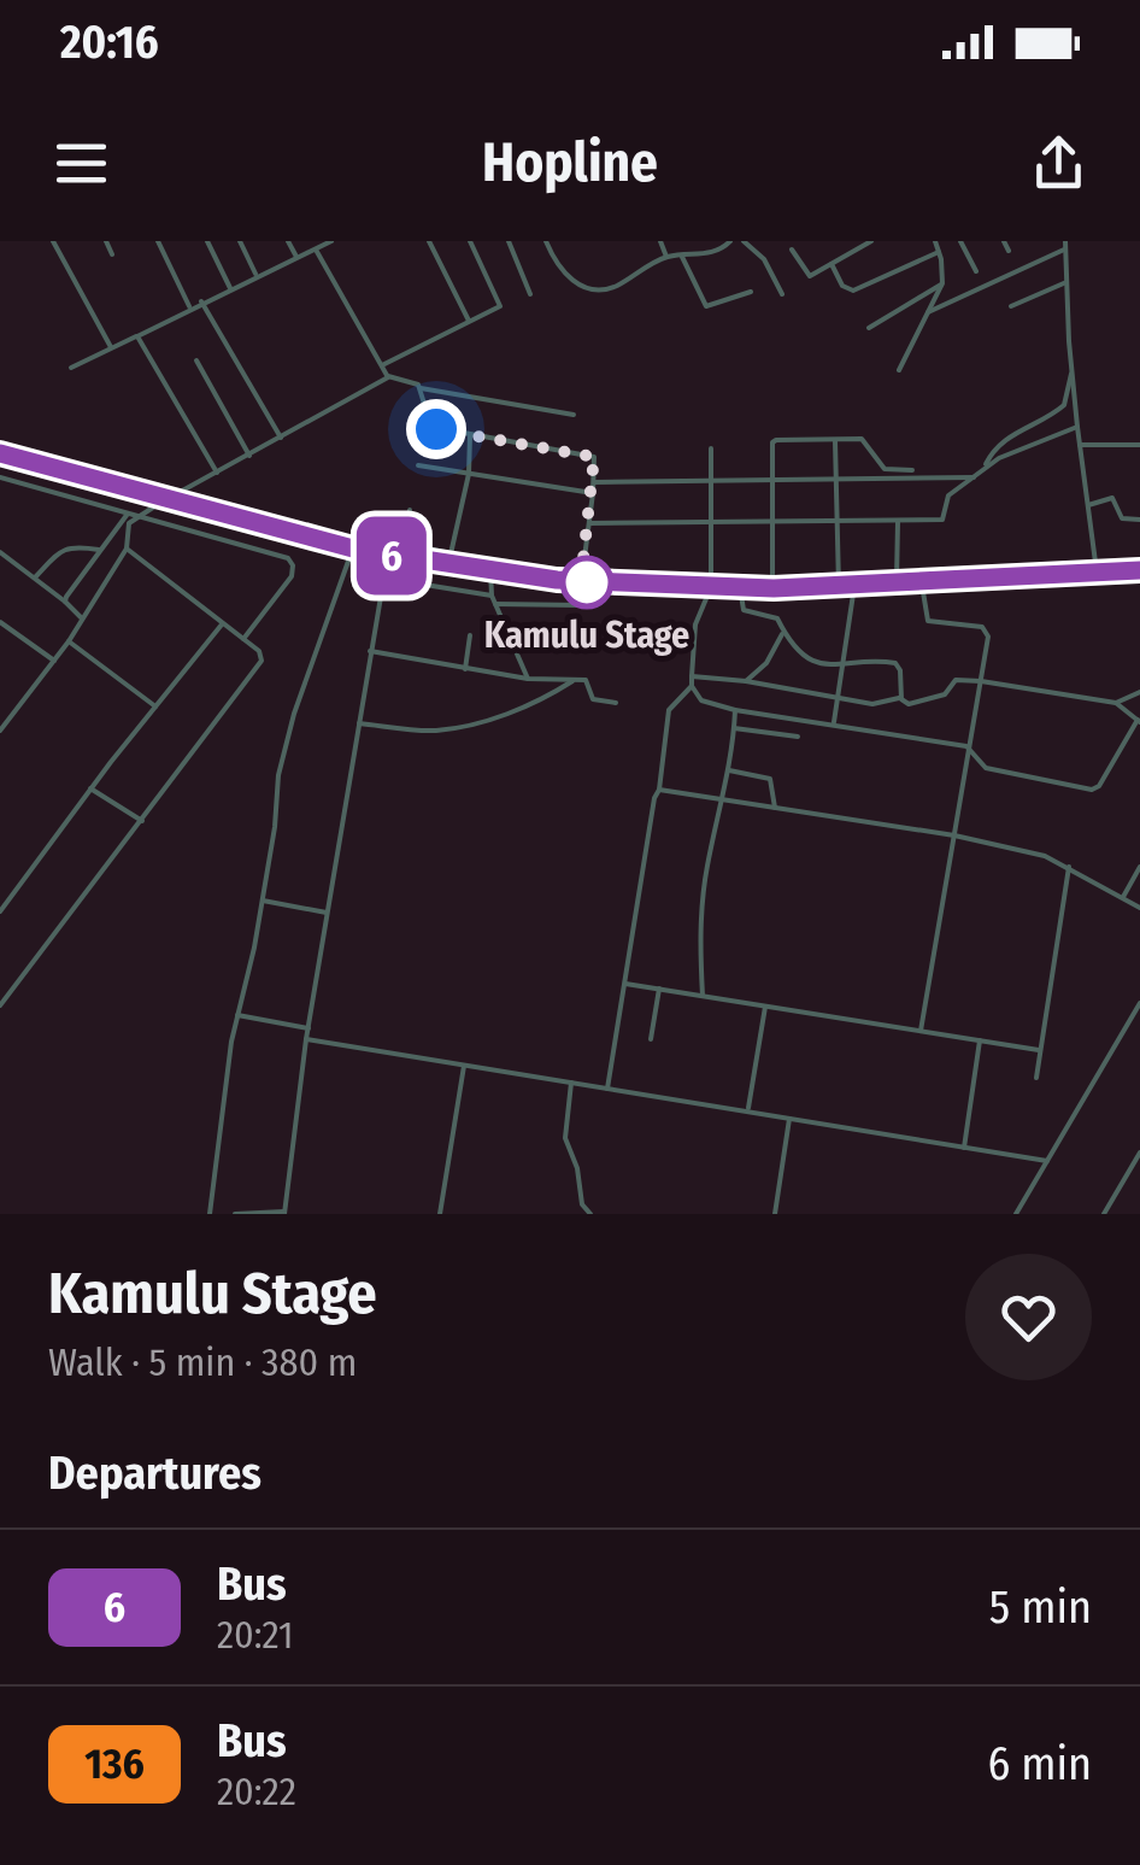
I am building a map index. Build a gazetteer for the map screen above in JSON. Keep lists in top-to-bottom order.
{
  "places": ["Kamulu Stage"],
  "lines": ["bus line 6"],
  "page": {
    "status": "20:16",
    "header": "Hopline",
    "on_map": "6",
    "heading": [
      ["Kamulu Stage", "Walk · 5 min · 380 m"],
      "Departures"
    ],
    "list": [
      {
        "mark": "6",
        "name": "Bus",
        "note": "20:21",
        "value": "5 min"
      },
      {
        "mark": "136",
        "name": "Bus",
        "note": "20:22",
        "value": "6 min"
      }
    ]
  }
}
